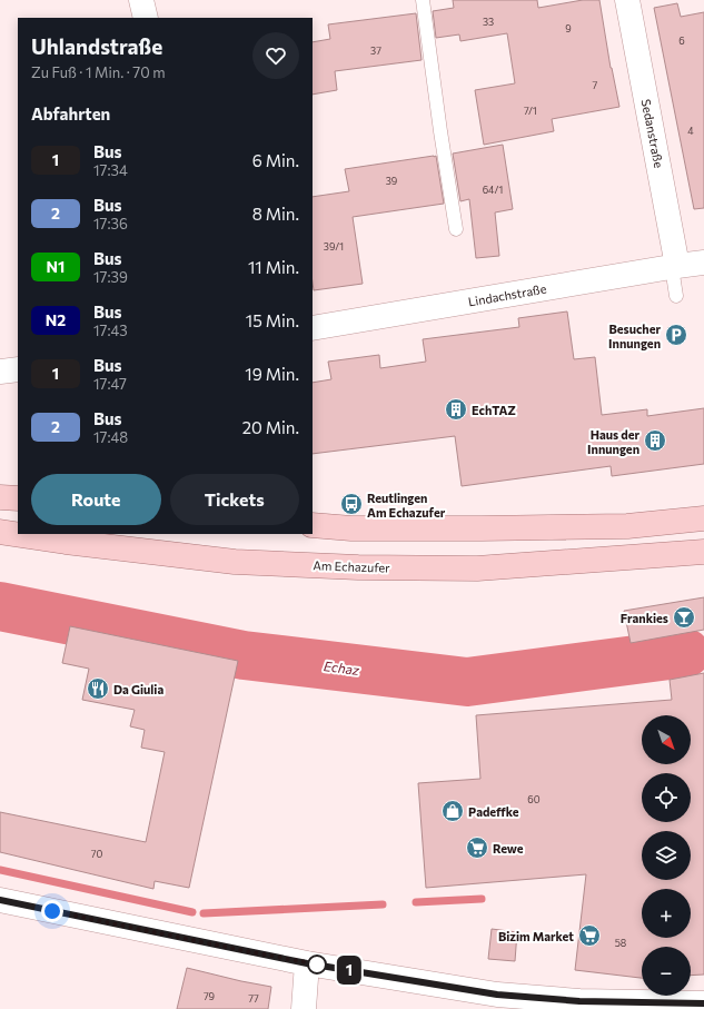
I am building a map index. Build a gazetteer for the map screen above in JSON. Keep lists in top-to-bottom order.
{
  "streets": {
    "main road": ["Am Echazufer"],
    "street": ["Sedanstraße", "Lindachstraße"]
  },
  "crossings": [
    ["Sedanstraße", "Lindachstraße"]
  ],
  "water": ["Echaz"],
  "places": {
    "parking": ["Besucher Innungen"],
    "building": ["EchTAZ", "Haus der Innungen"],
    "bus stop": ["Reutlingen Am Echazufer"],
    "bar": ["Frankies"],
    "restaurant": ["Da Giulia"],
    "shop": ["Padeffke"],
    "supermarket": ["Rewe", "Bizim Market"]
  },
  "lines": ["bus line 1"],
  "house_numbers": [
    "33",
    "9",
    "6",
    "37",
    "7",
    "7/1",
    "4",
    "39",
    "64/1",
    "39/1",
    "60",
    "70",
    "58",
    "79",
    "77"
  ],
  "north": "bottom right",
  "page": {
    "on_map": "1",
    "heading": [
      ["Uhlandstraße", "Zu Fuß · 1 Min. · 70 m"],
      "Abfahrten"
    ],
    "list": [
      {
        "mark": "1",
        "name": "Bus",
        "note": "17:34",
        "value": "6 Min."
      },
      {
        "mark": "2",
        "name": "Bus",
        "note": "17:36",
        "value": "8 Min."
      },
      {
        "mark": "N1",
        "name": "Bus",
        "note": "17:39",
        "value": "11 Min."
      },
      {
        "mark": "N2",
        "name": "Bus",
        "note": "17:43",
        "value": "15 Min."
      },
      {
        "mark": "1",
        "name": "Bus",
        "note": "17:47",
        "value": "19 Min."
      },
      {
        "mark": "2",
        "name": "Bus",
        "note": "17:48",
        "value": "20 Min."
      }
    ],
    "buttons": ["Route", "Tickets"],
    "map_buttons": ["+", "−"]
  }
}
